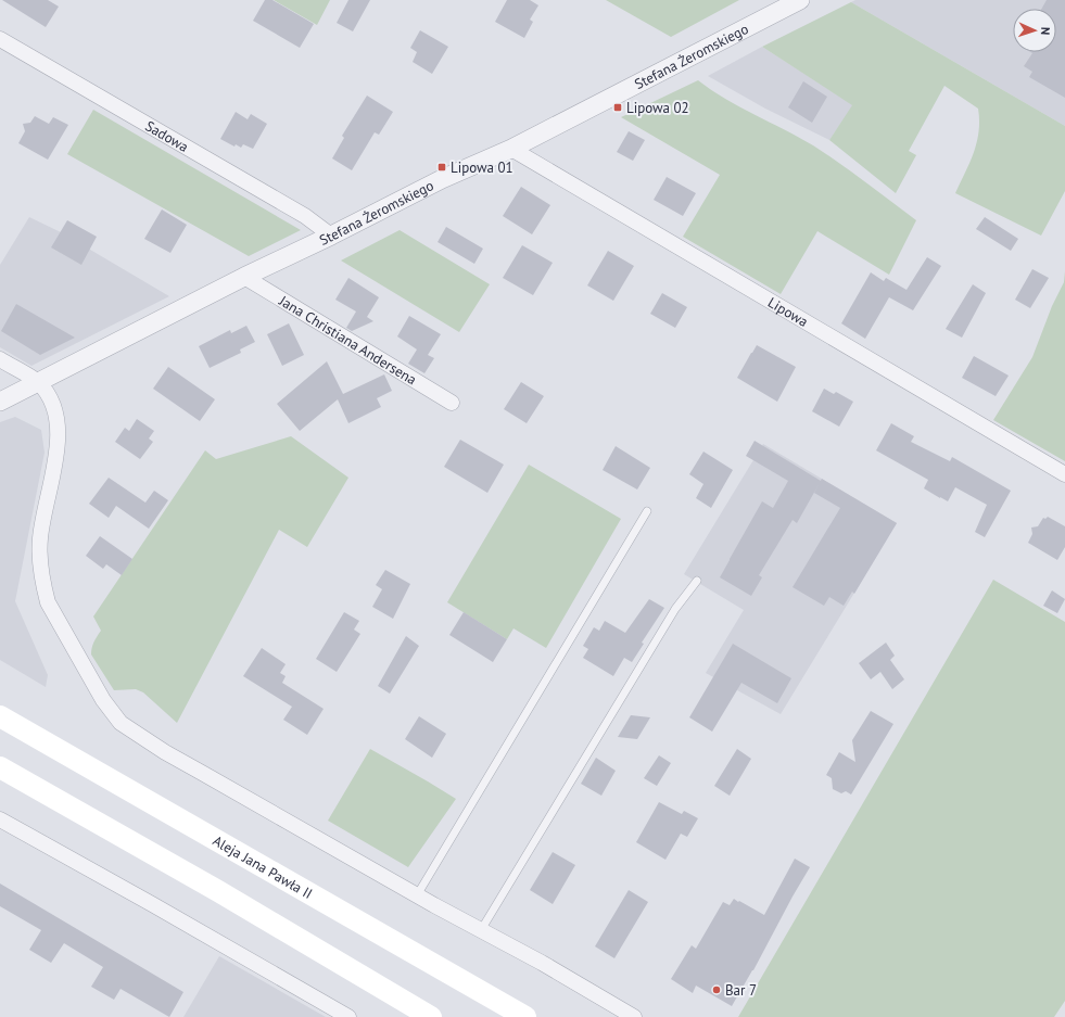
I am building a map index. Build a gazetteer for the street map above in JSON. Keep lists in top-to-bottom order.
{
  "streets": {
    "main road": ["Aleja Jana Pawła II"],
    "street": [
      "Stefana Żeromskiego",
      "Sadowa",
      "Lipowa",
      "Jana Christiana Andersena"
    ]
  },
  "crossings": [
    ["Stefana Żeromskiego", "Sadowa"],
    ["Stefana Żeromskiego", "Lipowa"],
    ["Stefana Żeromskiego", "Jana Christiana Andersena"]
  ],
  "places": {
    "transit": ["Lipowa 02", "Lipowa 01"],
    "other": ["Bar 7"]
  },
  "north": "right"
}
